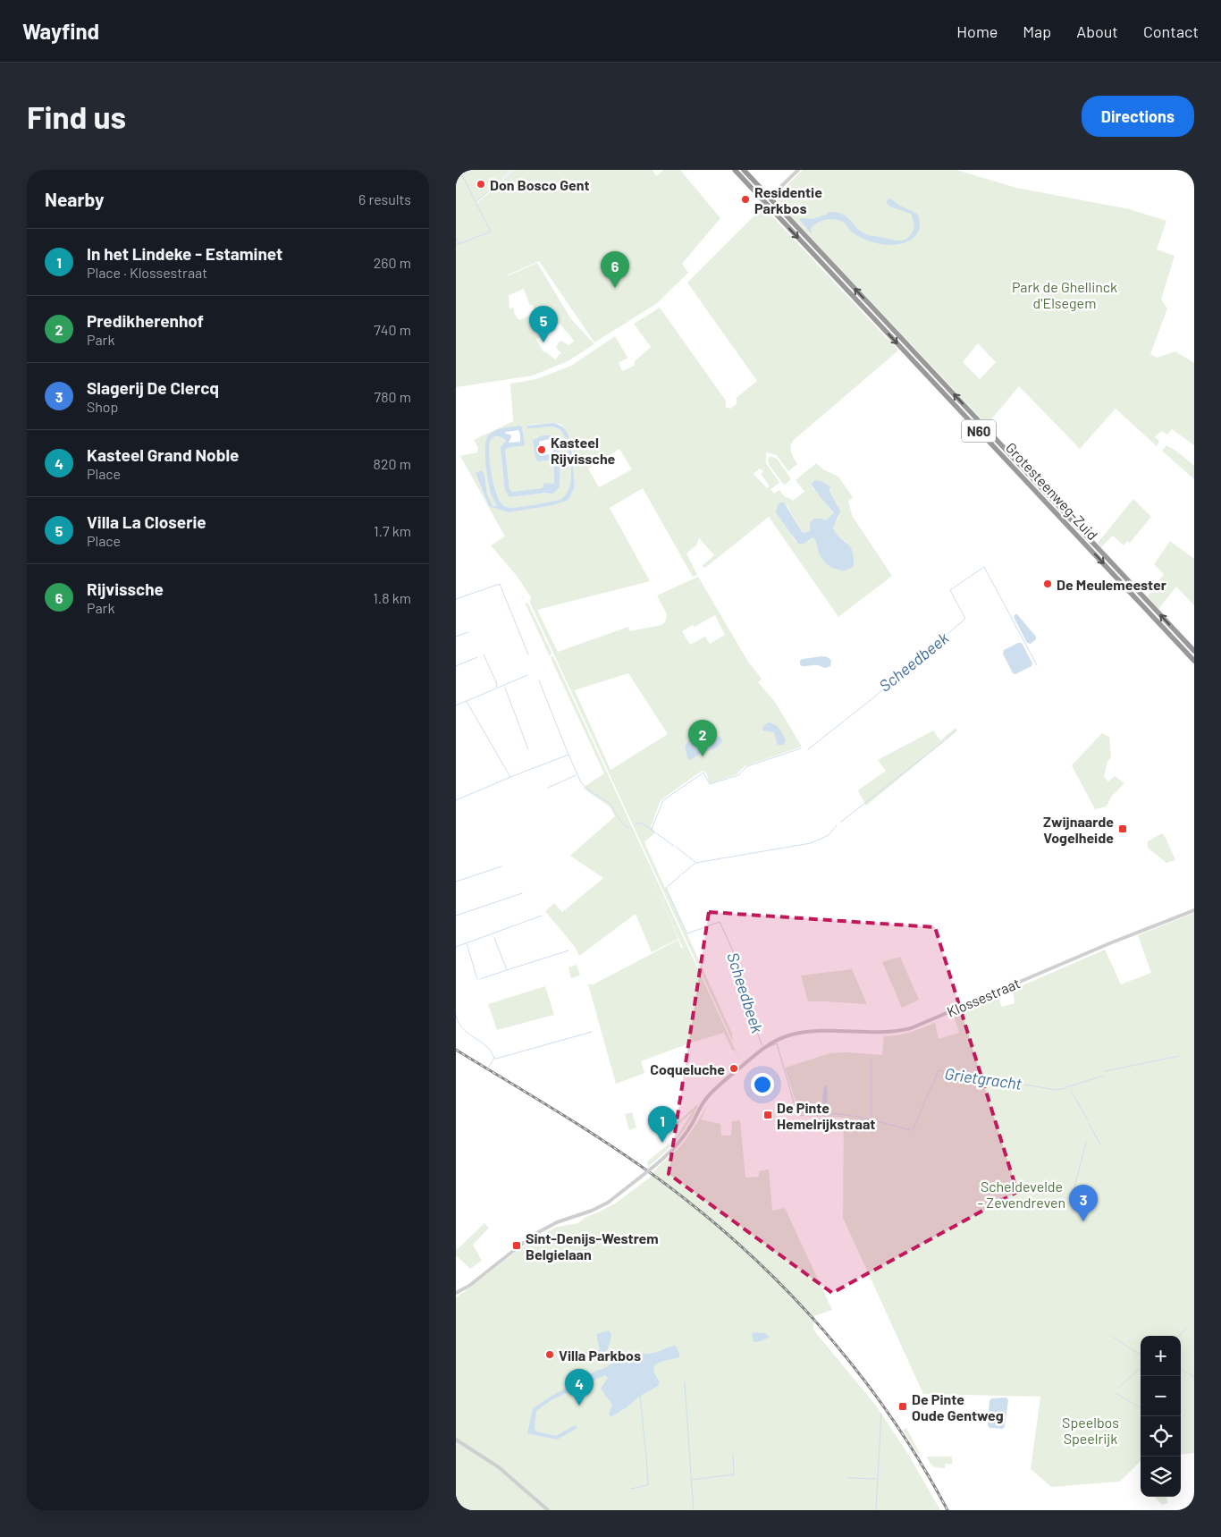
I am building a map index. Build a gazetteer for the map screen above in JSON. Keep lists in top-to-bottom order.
{
  "streets": {
    "highway": ["N60", "Grotesteenweg-Zuid"],
    "street": ["Klossestraat"]
  },
  "crossings": [
    ["N60", "Grotesteenweg-Zuid"]
  ],
  "water": ["Scheedbeek", "Grietgracht"],
  "parks": ["Park de Ghellinck d'Elsegem", "Scheldevelde - Zevendreven", "Speelbos Speelrijk"],
  "places": {
    "other": [
      "Don Bosco Gent",
      "Residentie Parkbos",
      "Kasteel Rijvissche",
      "De Meulemeester",
      "Coqueluche",
      "Villa Parkbos"
    ],
    "transit": [
      "Zwijnaarde Vogelheide",
      "De Pinte Hemelrijkstraat",
      "Sint-Denijs-Westrem Belgielaan",
      "De Pinte Oude Gentweg"
    ]
  },
  "page": {
    "header": "Wayfind",
    "nav": [
      "Home",
      "Map",
      "About",
      "Contact"
    ],
    "buttons": "Directions",
    "title": "Find us",
    "heading": ["Nearby", "6 results"],
    "list": [
      {
        "mark": "1",
        "name": "In het Lindeke - Estaminet",
        "note": "Place · Klossestraat",
        "value": "260 m"
      },
      {
        "mark": "2",
        "name": "Predikherenhof",
        "note": "Park",
        "value": "740 m"
      },
      {
        "mark": "3",
        "name": "Slagerij De Clercq",
        "note": "Shop",
        "value": "780 m"
      },
      {
        "mark": "4",
        "name": "Kasteel Grand Noble",
        "note": "Place",
        "value": "820 m"
      },
      {
        "mark": "5",
        "name": "Villa La Closerie",
        "note": "Place",
        "value": "1.7 km"
      },
      {
        "mark": "6",
        "name": "Rijvissche",
        "note": "Park",
        "value": "1.8 km"
      }
    ],
    "pins": [
      "6",
      "5",
      "2",
      "1",
      "3",
      "4"
    ],
    "map_buttons": ["+", "−"]
  }
}
